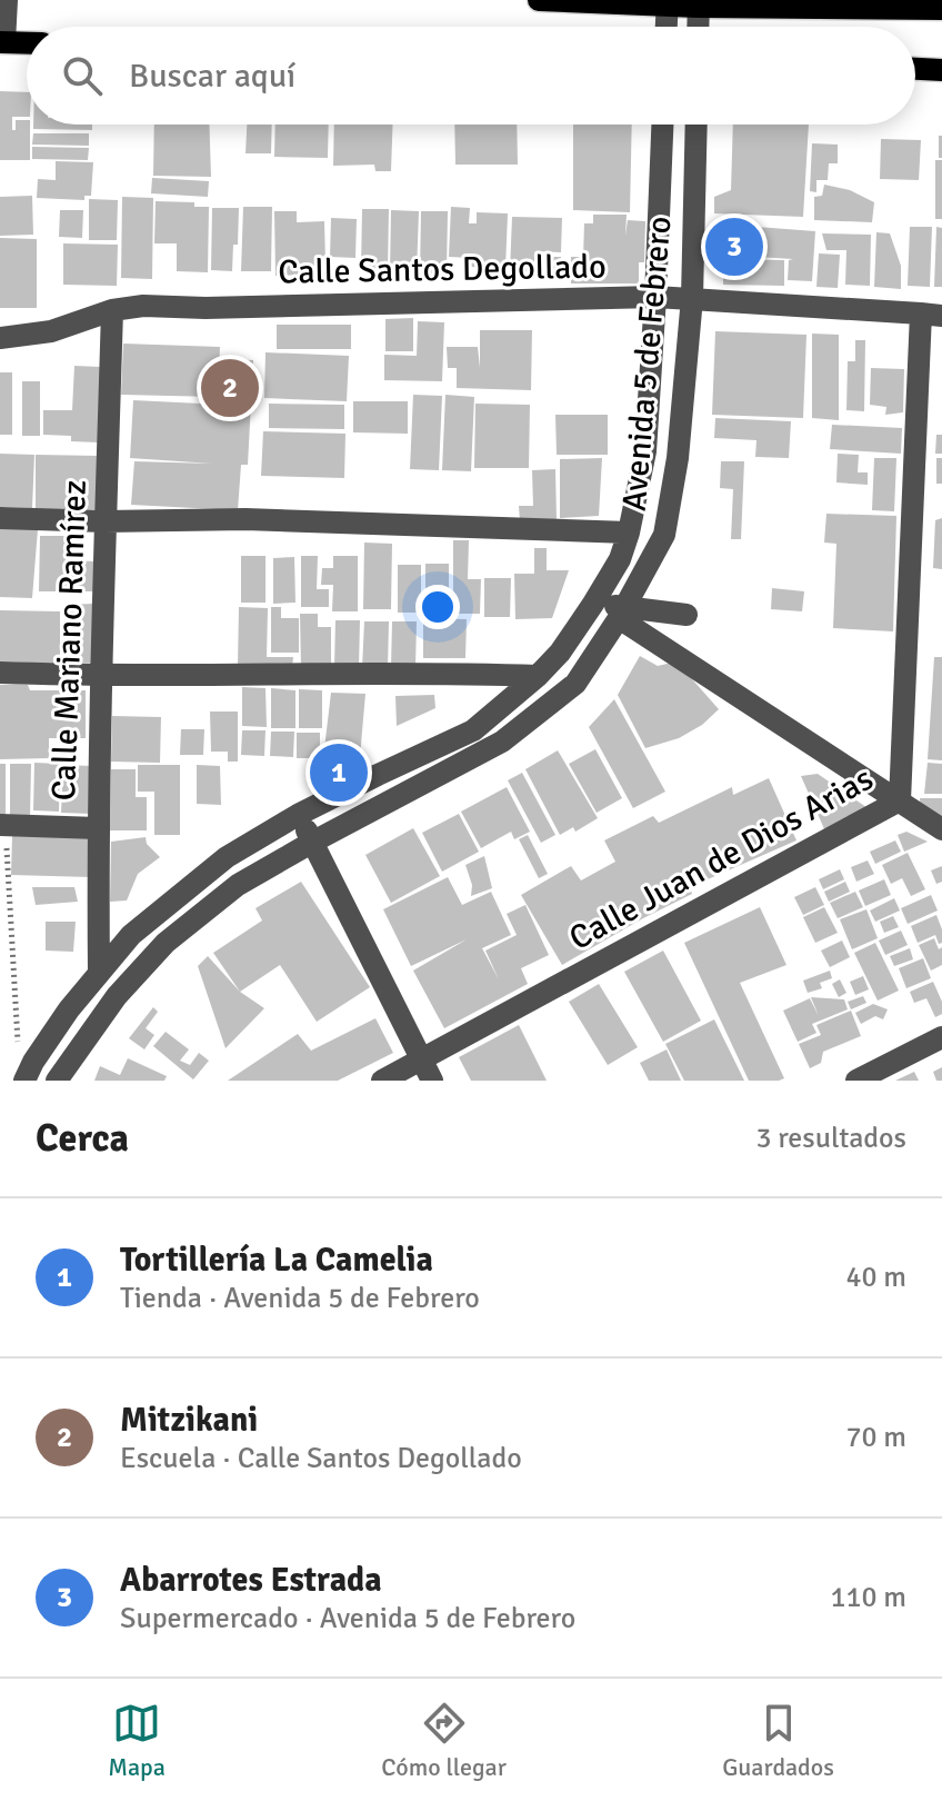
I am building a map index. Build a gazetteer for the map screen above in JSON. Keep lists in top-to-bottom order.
{
  "streets": {
    "street": [
      "Calle Santos Degollado",
      "Avenida 5 de Febrero",
      "Calle Mariano Ramírez",
      "Calle Juan de Dios Arias"
    ]
  },
  "crossings": [
    ["Calle Santos Degollado", "Avenida 5 de Febrero"],
    ["Calle Santos Degollado", "Calle Mariano Ramírez"],
    ["Calle Santos Degollado", "Calle Juan de Dios Arias"],
    ["Avenida 5 de Febrero", "Calle Mariano Ramírez"]
  ],
  "page": {
    "search": "Buscar aquí",
    "pins": ["3", "2", "1"],
    "heading": ["Cerca", "3 resultados"],
    "list": [
      {
        "mark": "1",
        "name": "Tortillería La Camelia",
        "note": "Tienda · Avenida 5 de Febrero",
        "value": "40 m"
      },
      {
        "mark": "2",
        "name": "Mitzikani",
        "note": "Escuela · Calle Santos Degollado",
        "value": "70 m"
      },
      {
        "mark": "3",
        "name": "Abarrotes Estrada",
        "note": "Supermercado · Avenida 5 de Febrero",
        "value": "110 m"
      }
    ],
    "nav": ["Mapa", "Cómo llegar", "Guardados"]
  }
}
